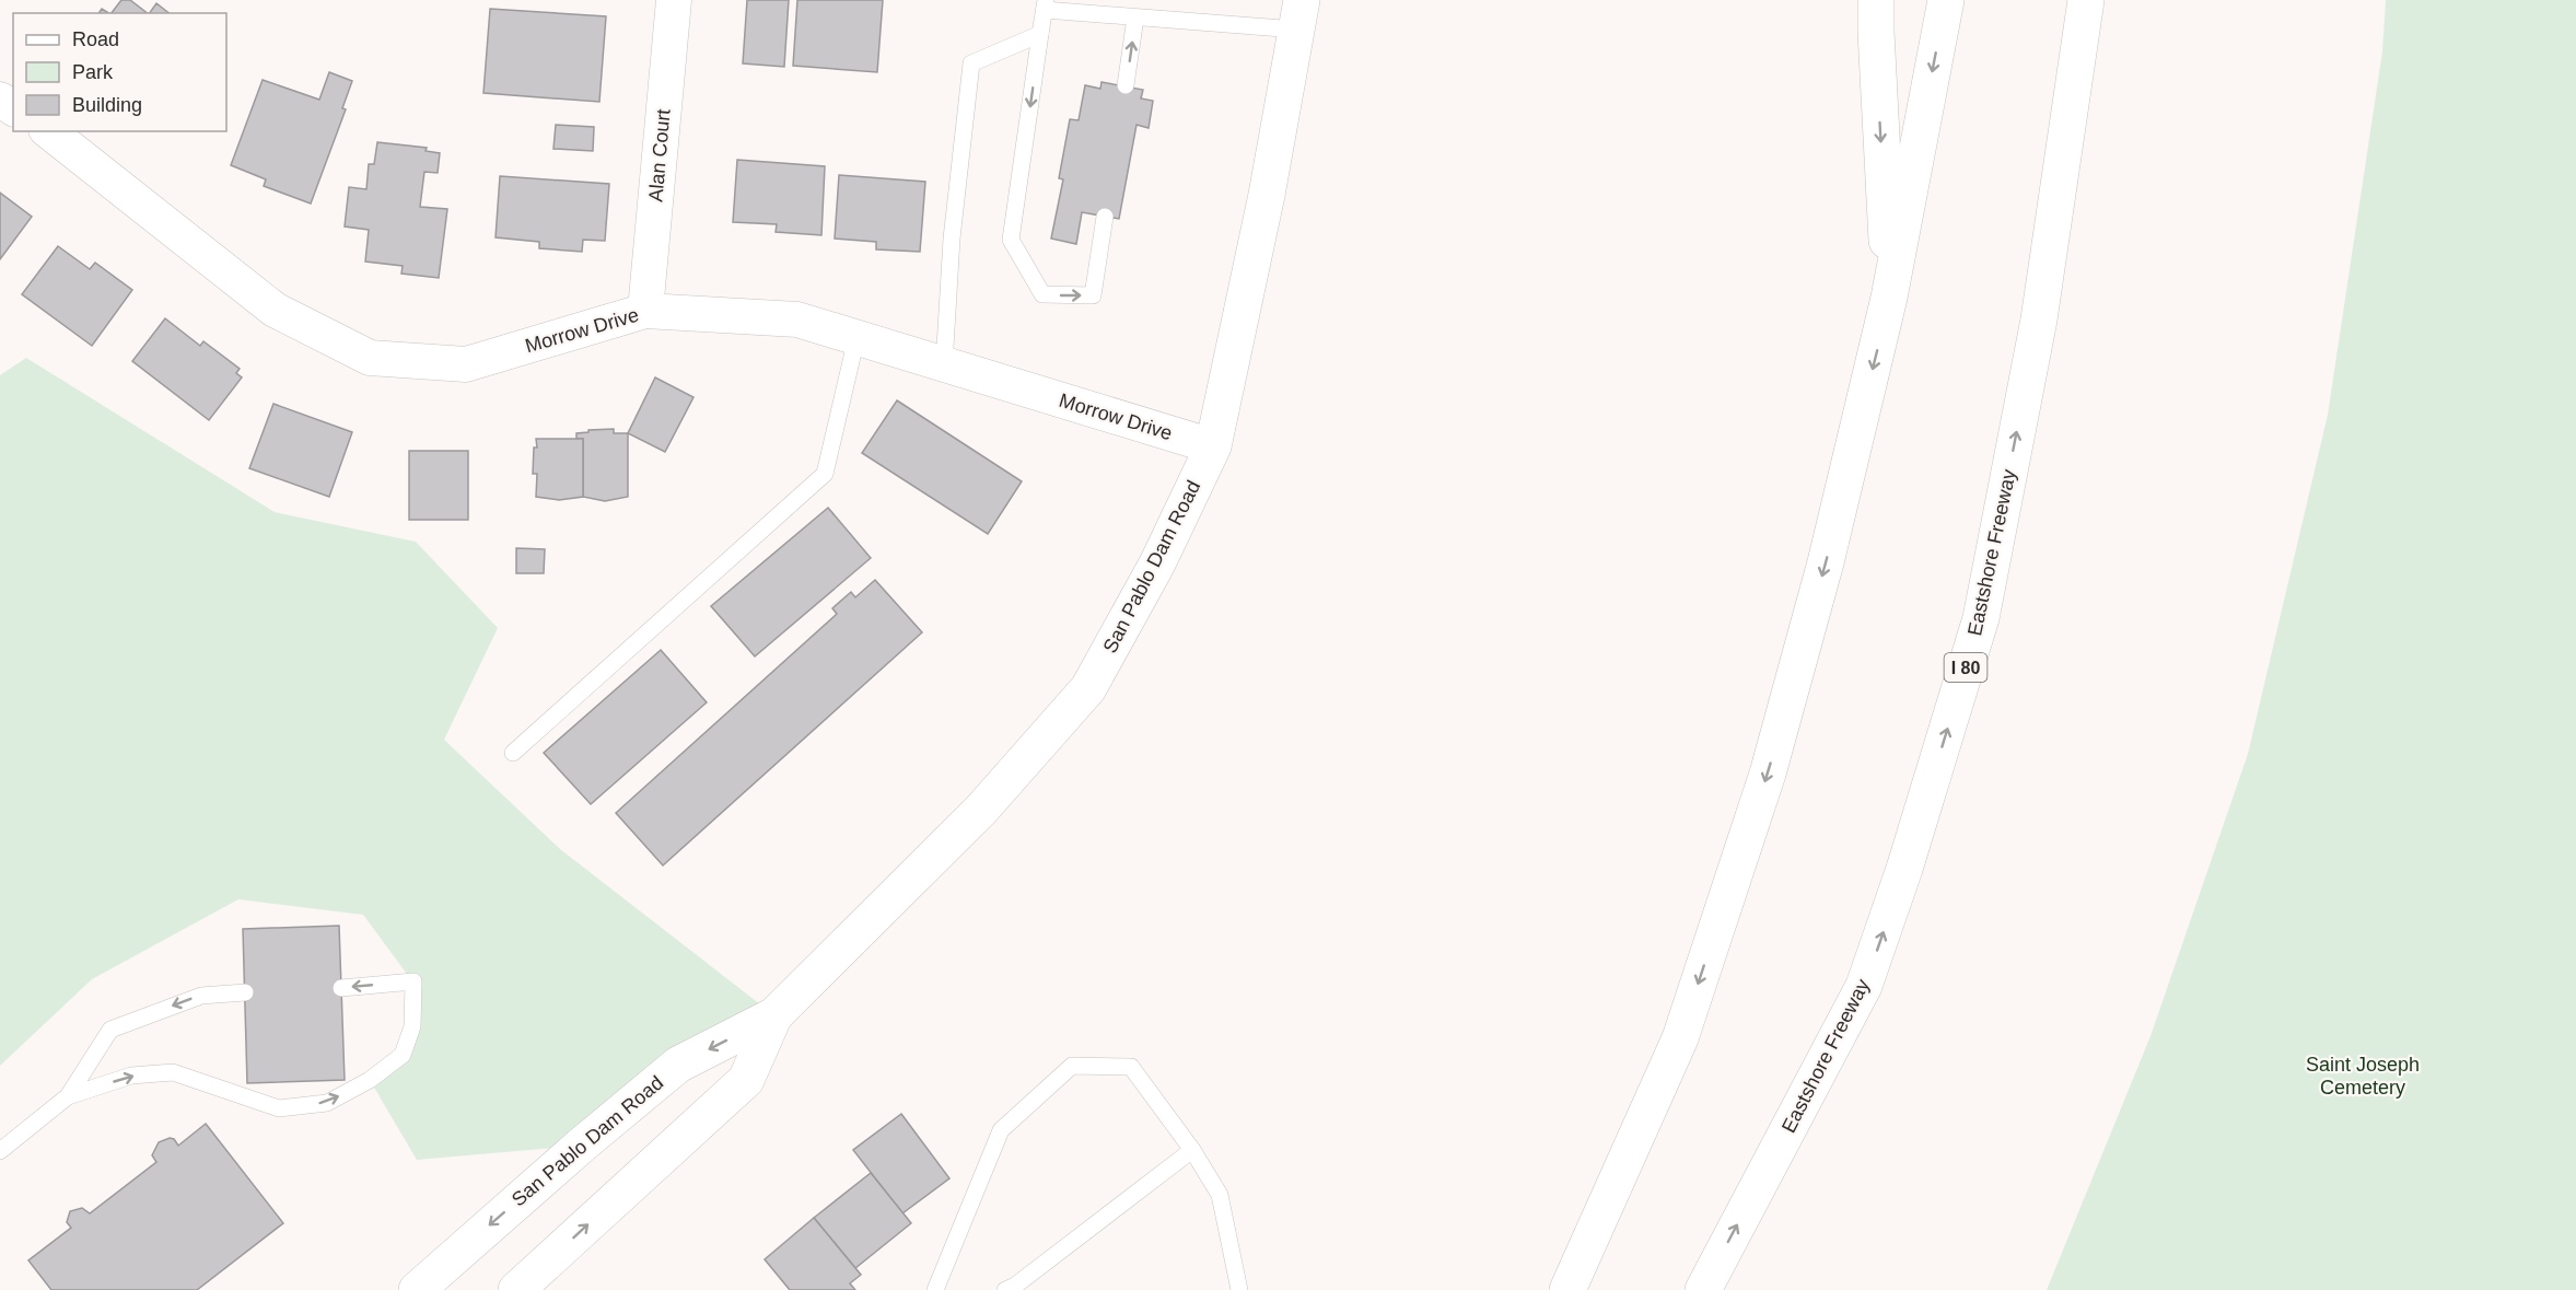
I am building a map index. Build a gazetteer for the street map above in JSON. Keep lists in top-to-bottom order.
{
  "streets": {
    "main road": ["Eastshore Freeway", "San Pablo Dam Road", "I 80"],
    "street": ["Alan Court", "Morrow Drive"]
  },
  "crossings": [
    ["Alan Court", "Morrow Drive"],
    ["Morrow Drive", "San Pablo Dam Road"]
  ],
  "parks": ["Saint Joseph Cemetery"],
  "legend": ["Road", "Park", "Building"]
}
